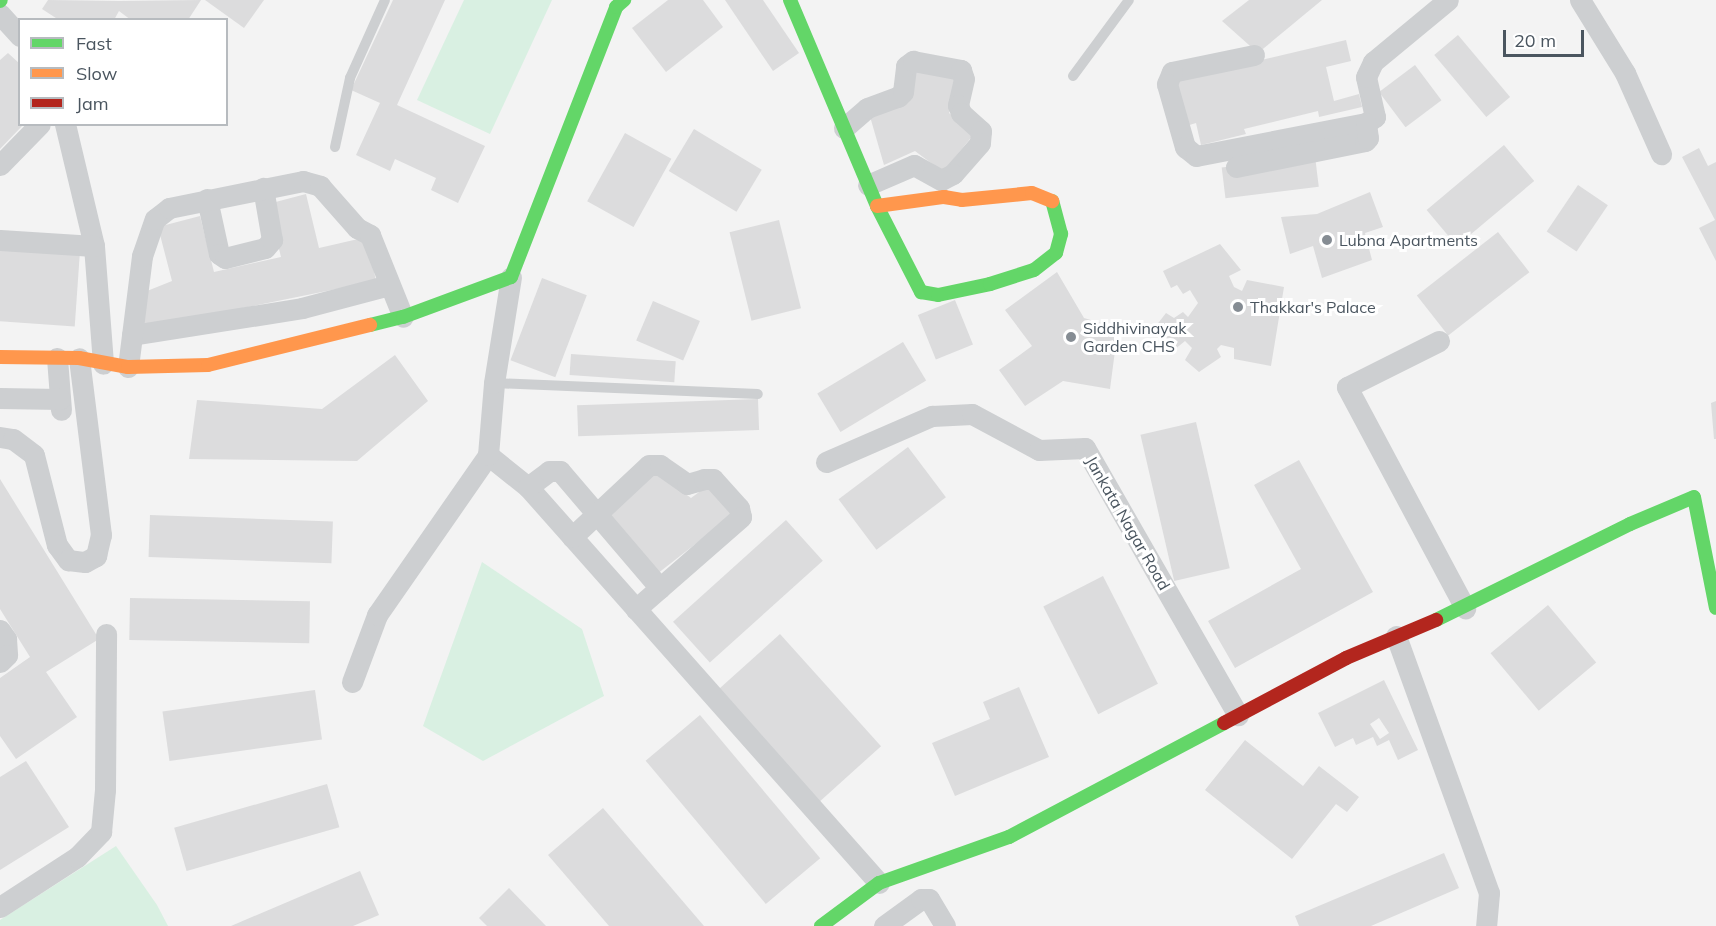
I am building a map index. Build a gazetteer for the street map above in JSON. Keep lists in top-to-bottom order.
{
  "streets": {
    "street": ["Jankata Nagar Road"]
  },
  "places": ["Lubna Apartments", "Thakkar's Palace", "Siddhivinayak Garden CHS"],
  "legend": ["Fast", "Slow", "Jam"],
  "scale_bar": "20 m"
}
